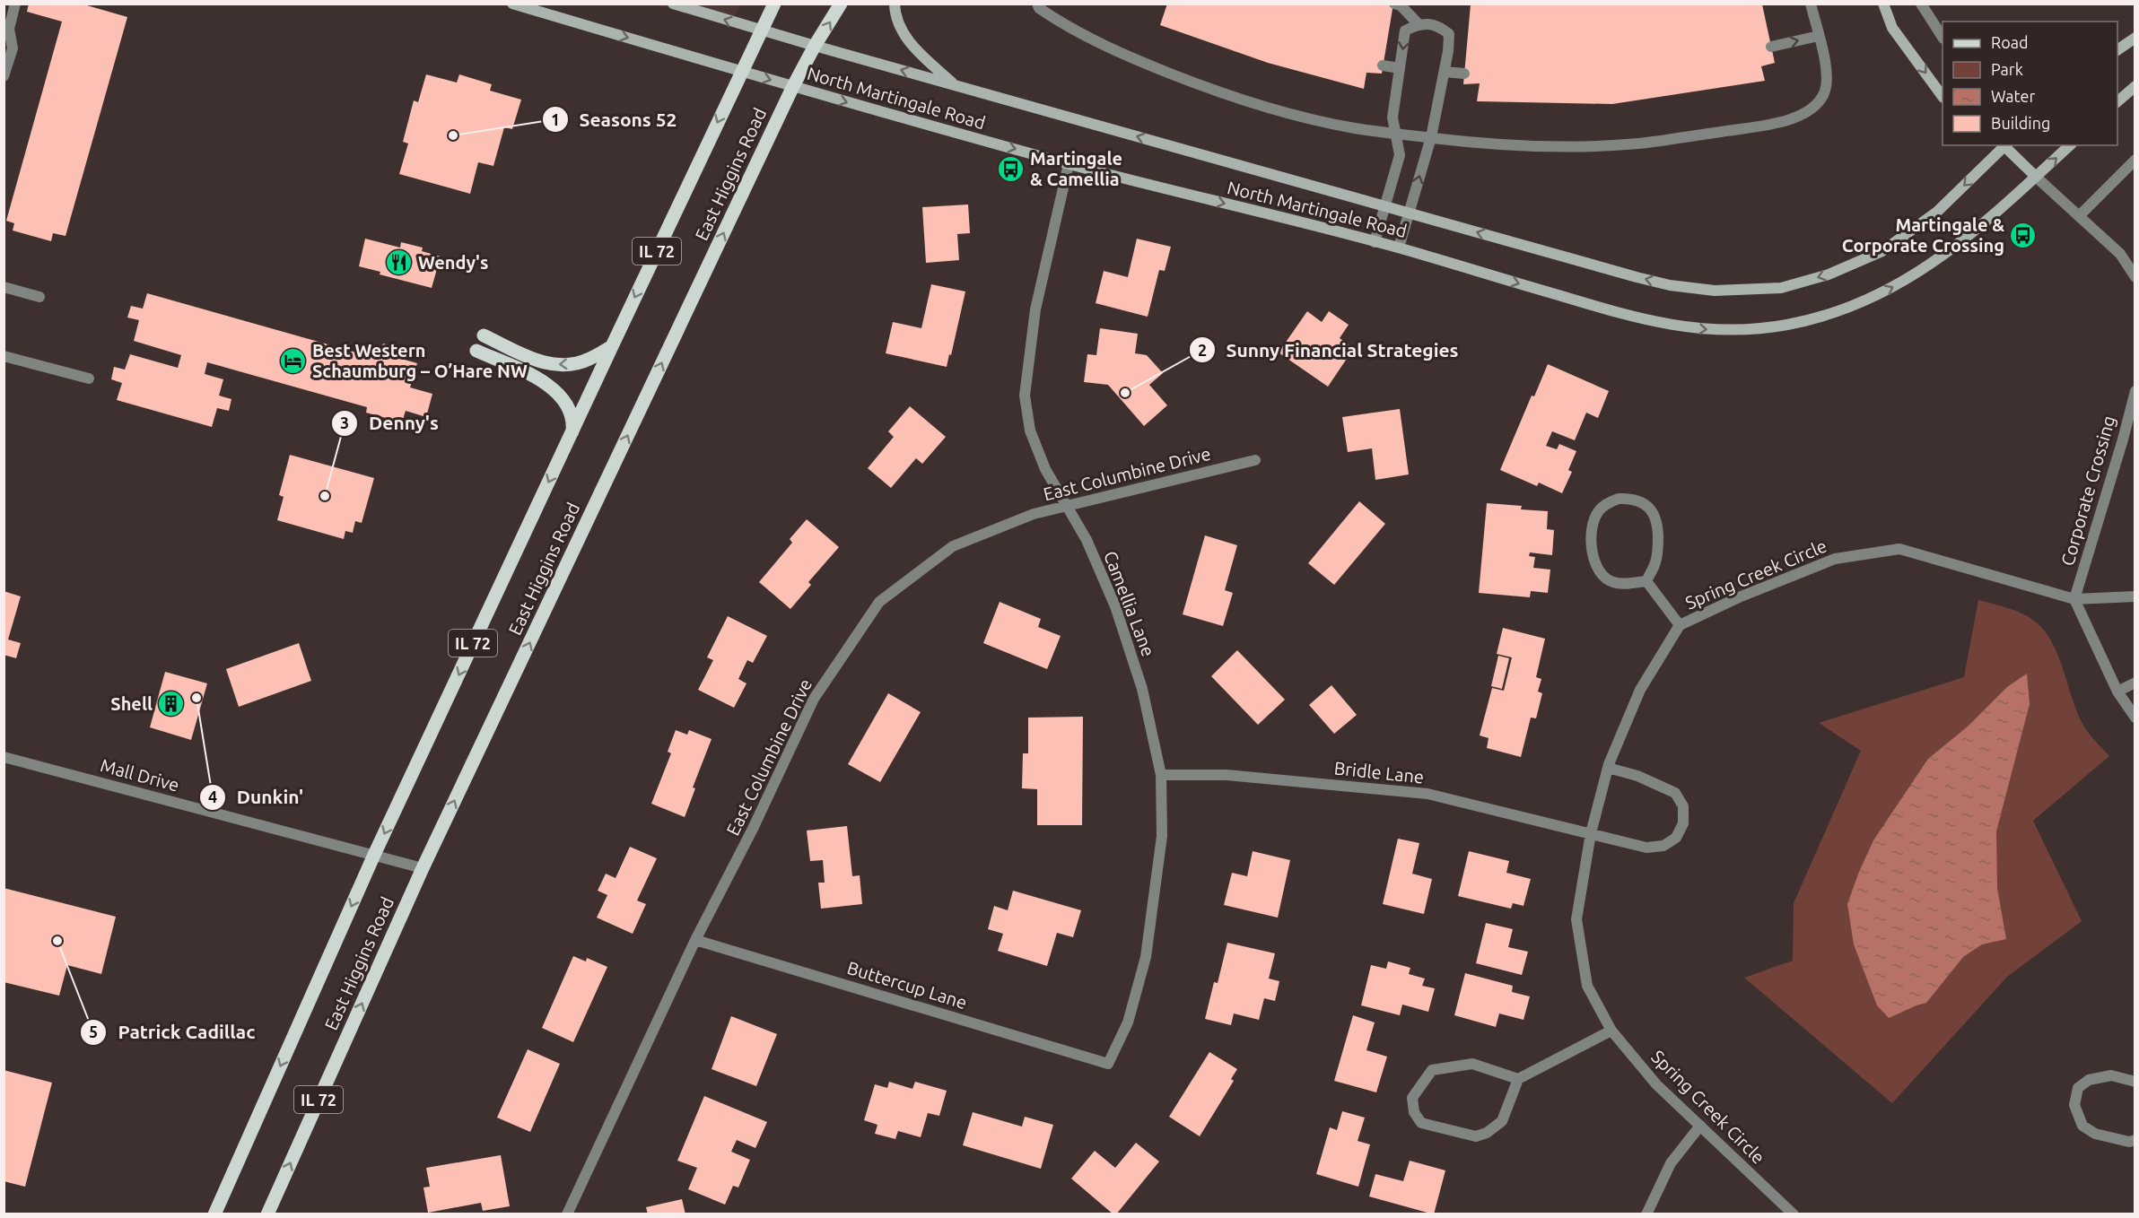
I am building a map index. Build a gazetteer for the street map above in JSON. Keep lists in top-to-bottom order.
{
  "streets": {
    "main road": ["East Higgins Road", "IL 72"],
    "street": [
      "North Martingale Road",
      "East Columbine Drive",
      "Corporate Crossing",
      "Spring Creek Circle",
      "Camellia Lane",
      "Bridle Lane",
      "Mall Drive",
      "Buttercup Lane"
    ]
  },
  "crossings": [
    ["North Martingale Road", "East Higgins Road"],
    ["North Martingale Road", "Camellia Lane"],
    ["East Higgins Road", "Mall Drive"],
    ["East Columbine Drive", "Camellia Lane"],
    ["East Columbine Drive", "Buttercup Lane"],
    ["Corporate Crossing", "Spring Creek Circle"],
    ["Spring Creek Circle", "Bridle Lane"],
    ["Camellia Lane", "Bridle Lane"],
    ["Camellia Lane", "Buttercup Lane"]
  ],
  "places": {
    "other": [
      "Seasons 52",
      "Sunny Financial Strategies",
      "Denny's",
      "Dunkin'",
      "Patrick Cadillac"
    ],
    "bus stop": ["Martingale & Camellia", "Martingale & Corporate Crossing"],
    "restaurant": ["Wendy's"],
    "hotel": ["Best Western Schaumburg – O’Hare NW"],
    "building": ["Shell"]
  },
  "legend": [
    "Road",
    "Park",
    "Water",
    "Building"
  ]
}
